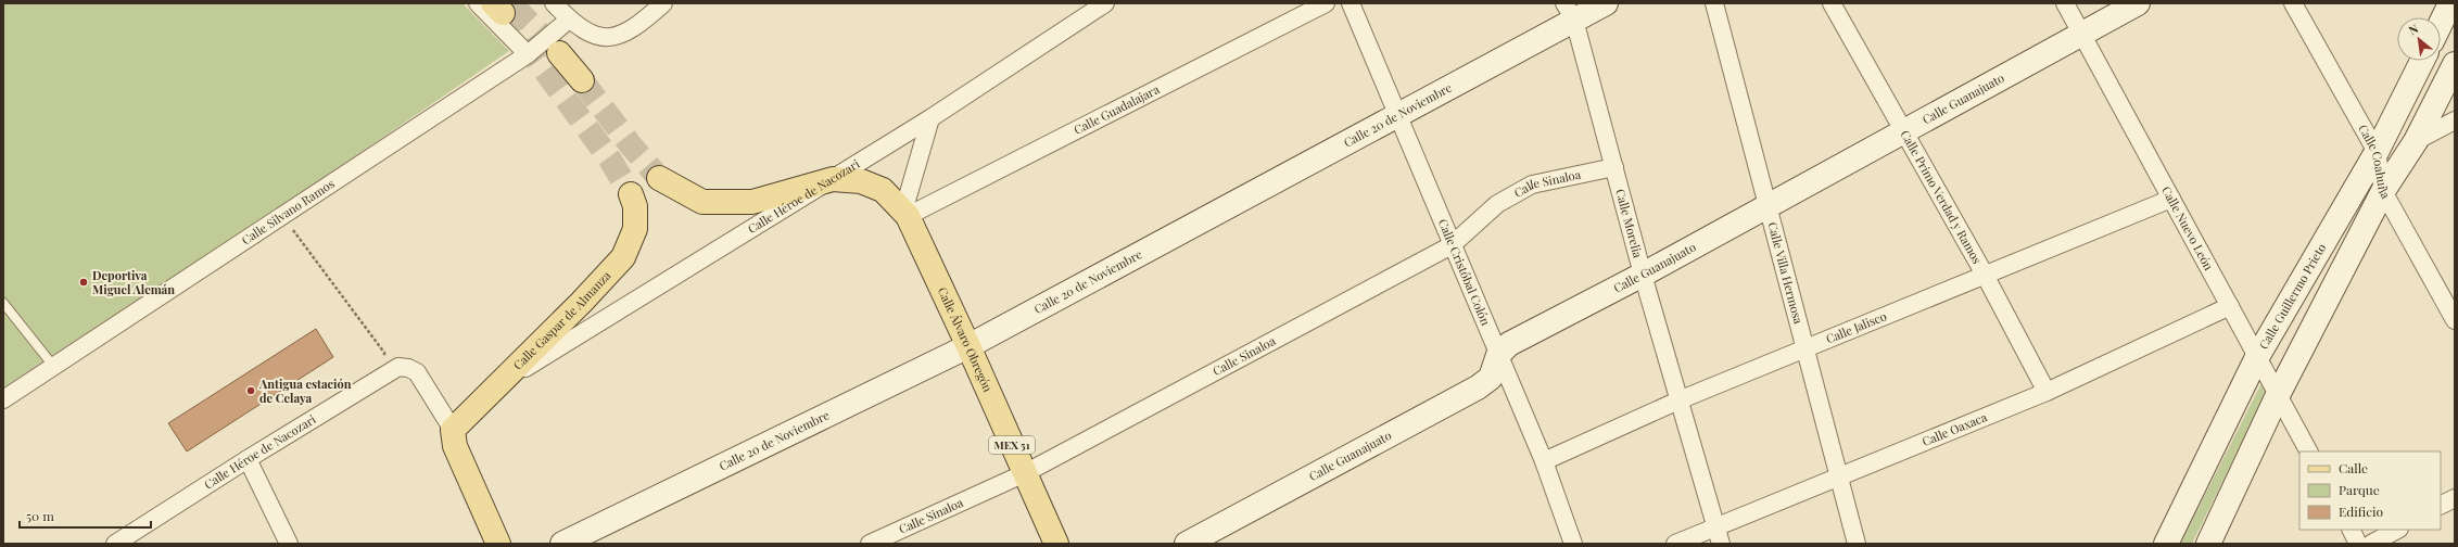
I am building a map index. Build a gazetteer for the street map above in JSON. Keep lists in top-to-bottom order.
{
  "streets": {
    "main road": ["Calle Gaspar de Almanza", "Calle Álvaro Obregón", "MEX 51"],
    "street": [
      "Calle Guanajuato",
      "Calle Guadalajara",
      "Calle 20 de Noviembre",
      "Calle Coahuila",
      "Calle Sinaloa",
      "Calle Héroe de Nacozari",
      "Calle Primo Verdad y Ramos",
      "Calle Silvano Ramos",
      "Calle Morelia",
      "Calle Nuevo León",
      "Calle Cristóbal Colón",
      "Calle Villa Hermosa",
      "Calle Guillermo Prieto",
      "Calle Jalisco",
      "Calle Oaxaca"
    ]
  },
  "crossings": [
    ["Calle Guanajuato", "Calle Primo Verdad y Ramos"],
    ["Calle Guanajuato", "Calle Morelia"],
    ["Calle Guanajuato", "Calle Nuevo León"],
    ["Calle Guanajuato", "Calle Cristóbal Colón"],
    ["Calle Guanajuato", "Calle Villa Hermosa"],
    ["Calle Guadalajara", "Calle Álvaro Obregón"],
    ["Calle 20 de Noviembre", "Calle Morelia"],
    ["Calle 20 de Noviembre", "Calle Cristóbal Colón"],
    ["Calle 20 de Noviembre", "Calle Álvaro Obregón"],
    ["Calle Coahuila", "Calle Guillermo Prieto"],
    ["Calle Sinaloa", "Calle Morelia"],
    ["Calle Sinaloa", "Calle Cristóbal Colón"],
    ["Calle Sinaloa", "Calle Álvaro Obregón"],
    ["Calle Héroe de Nacozari", "Calle Gaspar de Almanza"],
    ["Calle Héroe de Nacozari", "Calle Álvaro Obregón"],
    ["Calle Primo Verdad y Ramos", "Calle Jalisco"],
    ["Calle Primo Verdad y Ramos", "Calle Oaxaca"],
    ["Calle Morelia", "Calle Jalisco"],
    ["Calle Morelia", "Calle Oaxaca"],
    ["Calle Nuevo León", "Calle Guillermo Prieto"],
    ["Calle Nuevo León", "Calle Jalisco"],
    ["Calle Nuevo León", "Calle Oaxaca"],
    ["Calle Cristóbal Colón", "Calle Jalisco"],
    ["Calle Villa Hermosa", "Calle Jalisco"],
    ["Calle Villa Hermosa", "Calle Oaxaca"]
  ],
  "places": ["Deportiva Miguel Alemán", "Antigua estación de Celaya"],
  "legend": ["Calle", "Parque", "Edificio"],
  "scale_bar": "50 m",
  "north": "top left"
}
